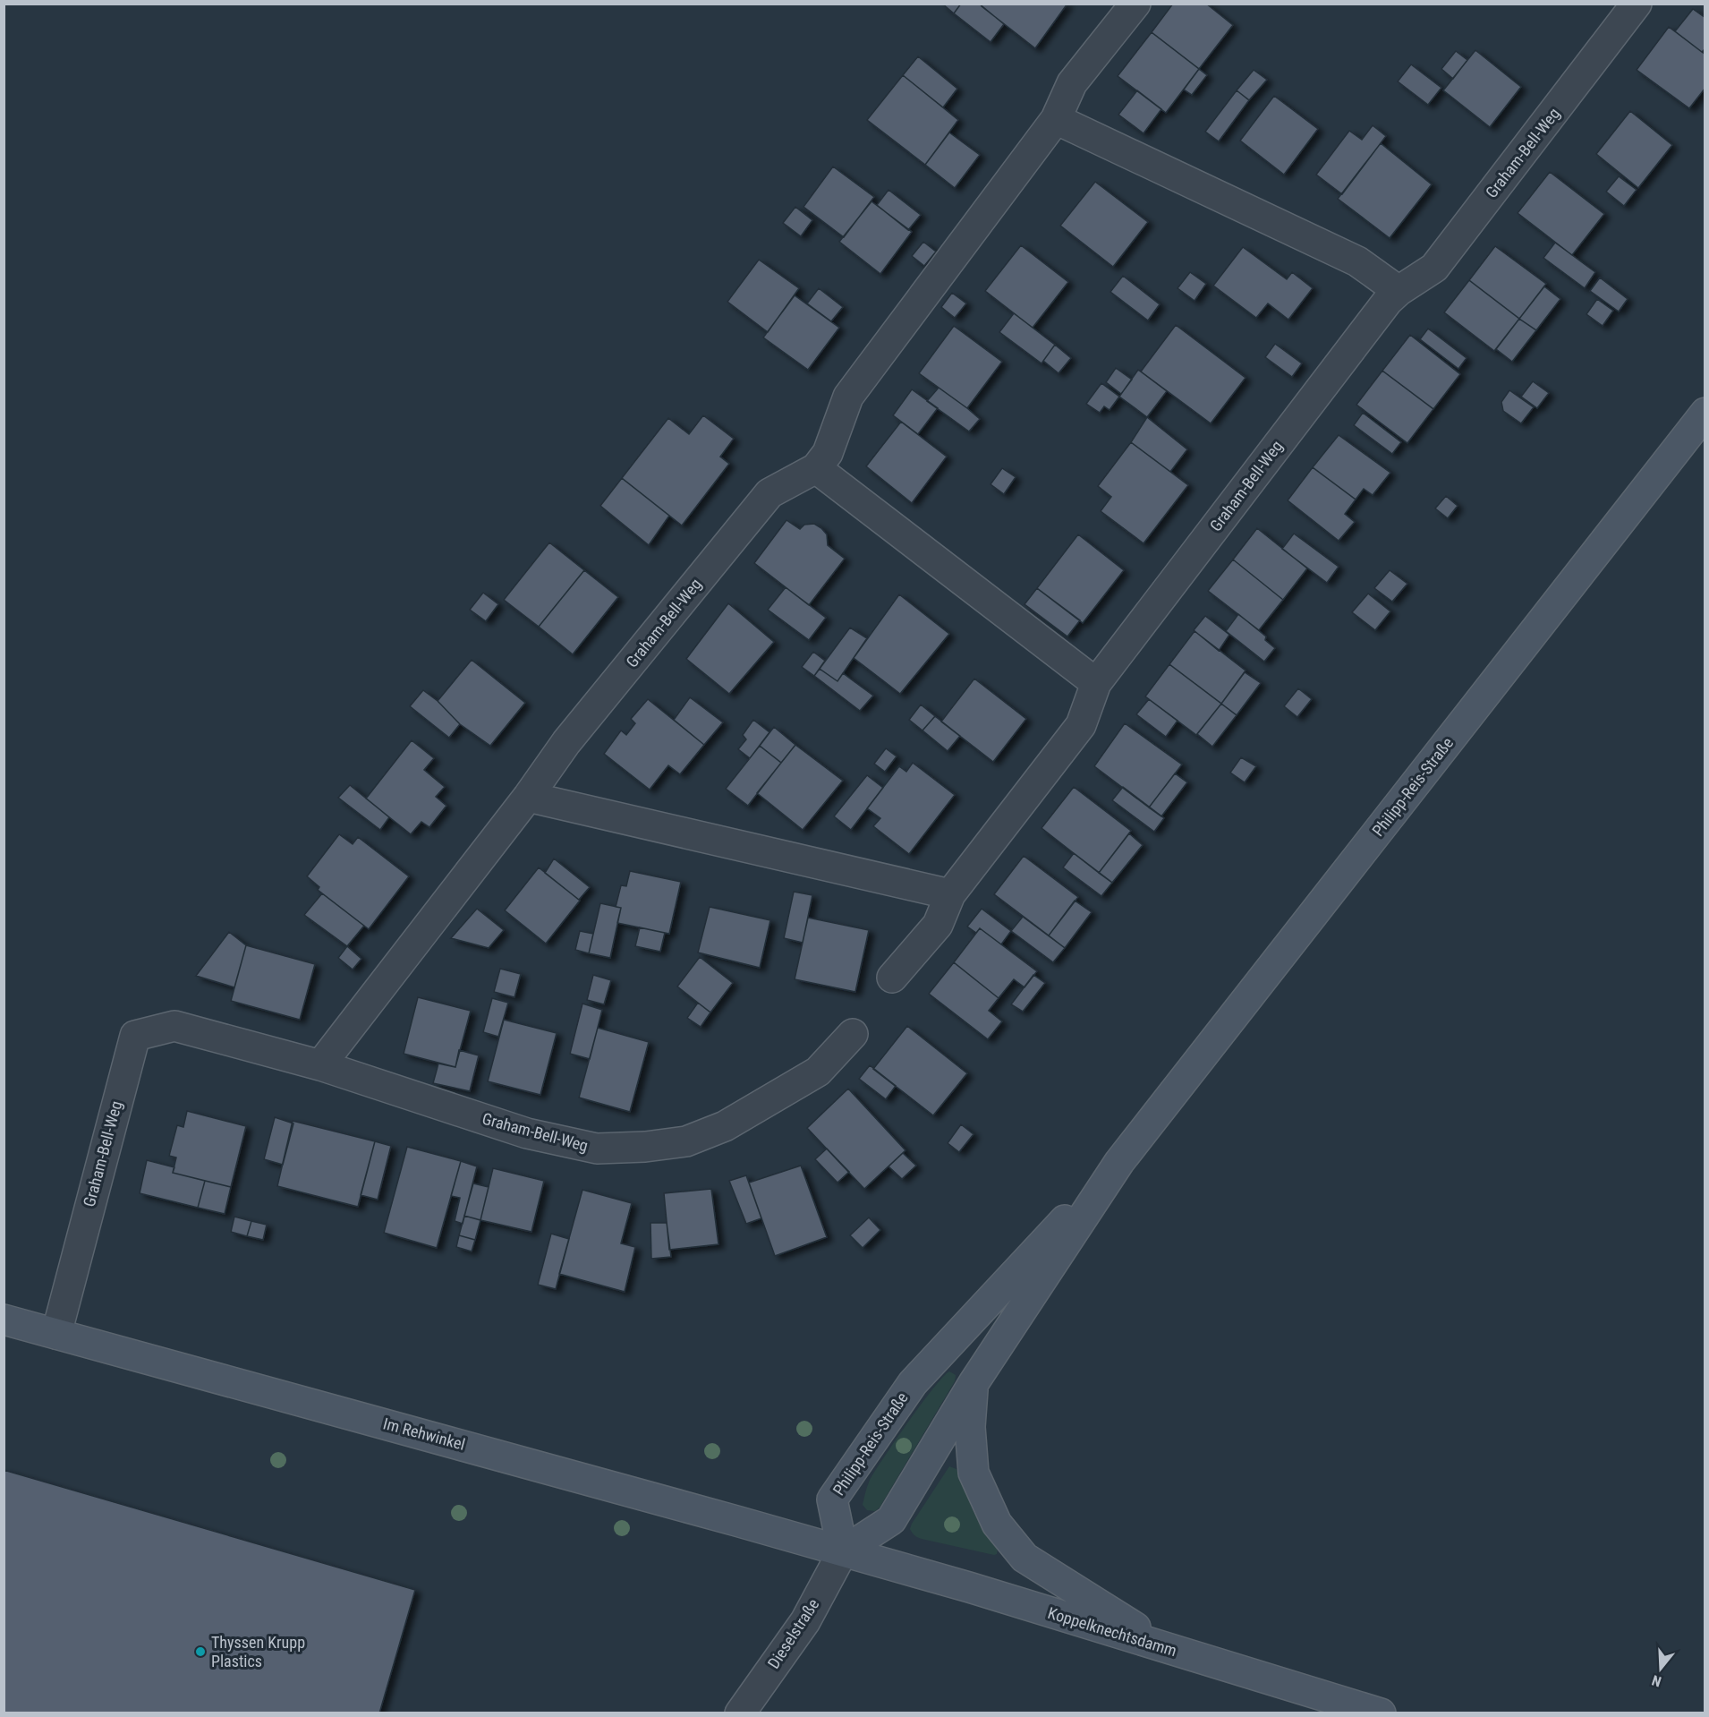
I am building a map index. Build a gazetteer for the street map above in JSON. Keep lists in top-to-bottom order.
{
  "streets": {
    "street": [
      "Graham-Bell-Weg",
      "Philipp-Reis-Straße",
      "Im Rehwinkel",
      "Koppelknechtsdamm",
      "Dieselstraße"
    ]
  },
  "crossings": [
    ["Graham-Bell-Weg", "Im Rehwinkel"],
    ["Philipp-Reis-Straße", "Im Rehwinkel"],
    ["Philipp-Reis-Straße", "Koppelknechtsdamm"],
    ["Philipp-Reis-Straße", "Dieselstraße"],
    ["Im Rehwinkel", "Koppelknechtsdamm"],
    ["Im Rehwinkel", "Dieselstraße"],
    ["Koppelknechtsdamm", "Dieselstraße"]
  ],
  "places": ["Thyssen Krupp Plastics"],
  "north": "bottom"
}
